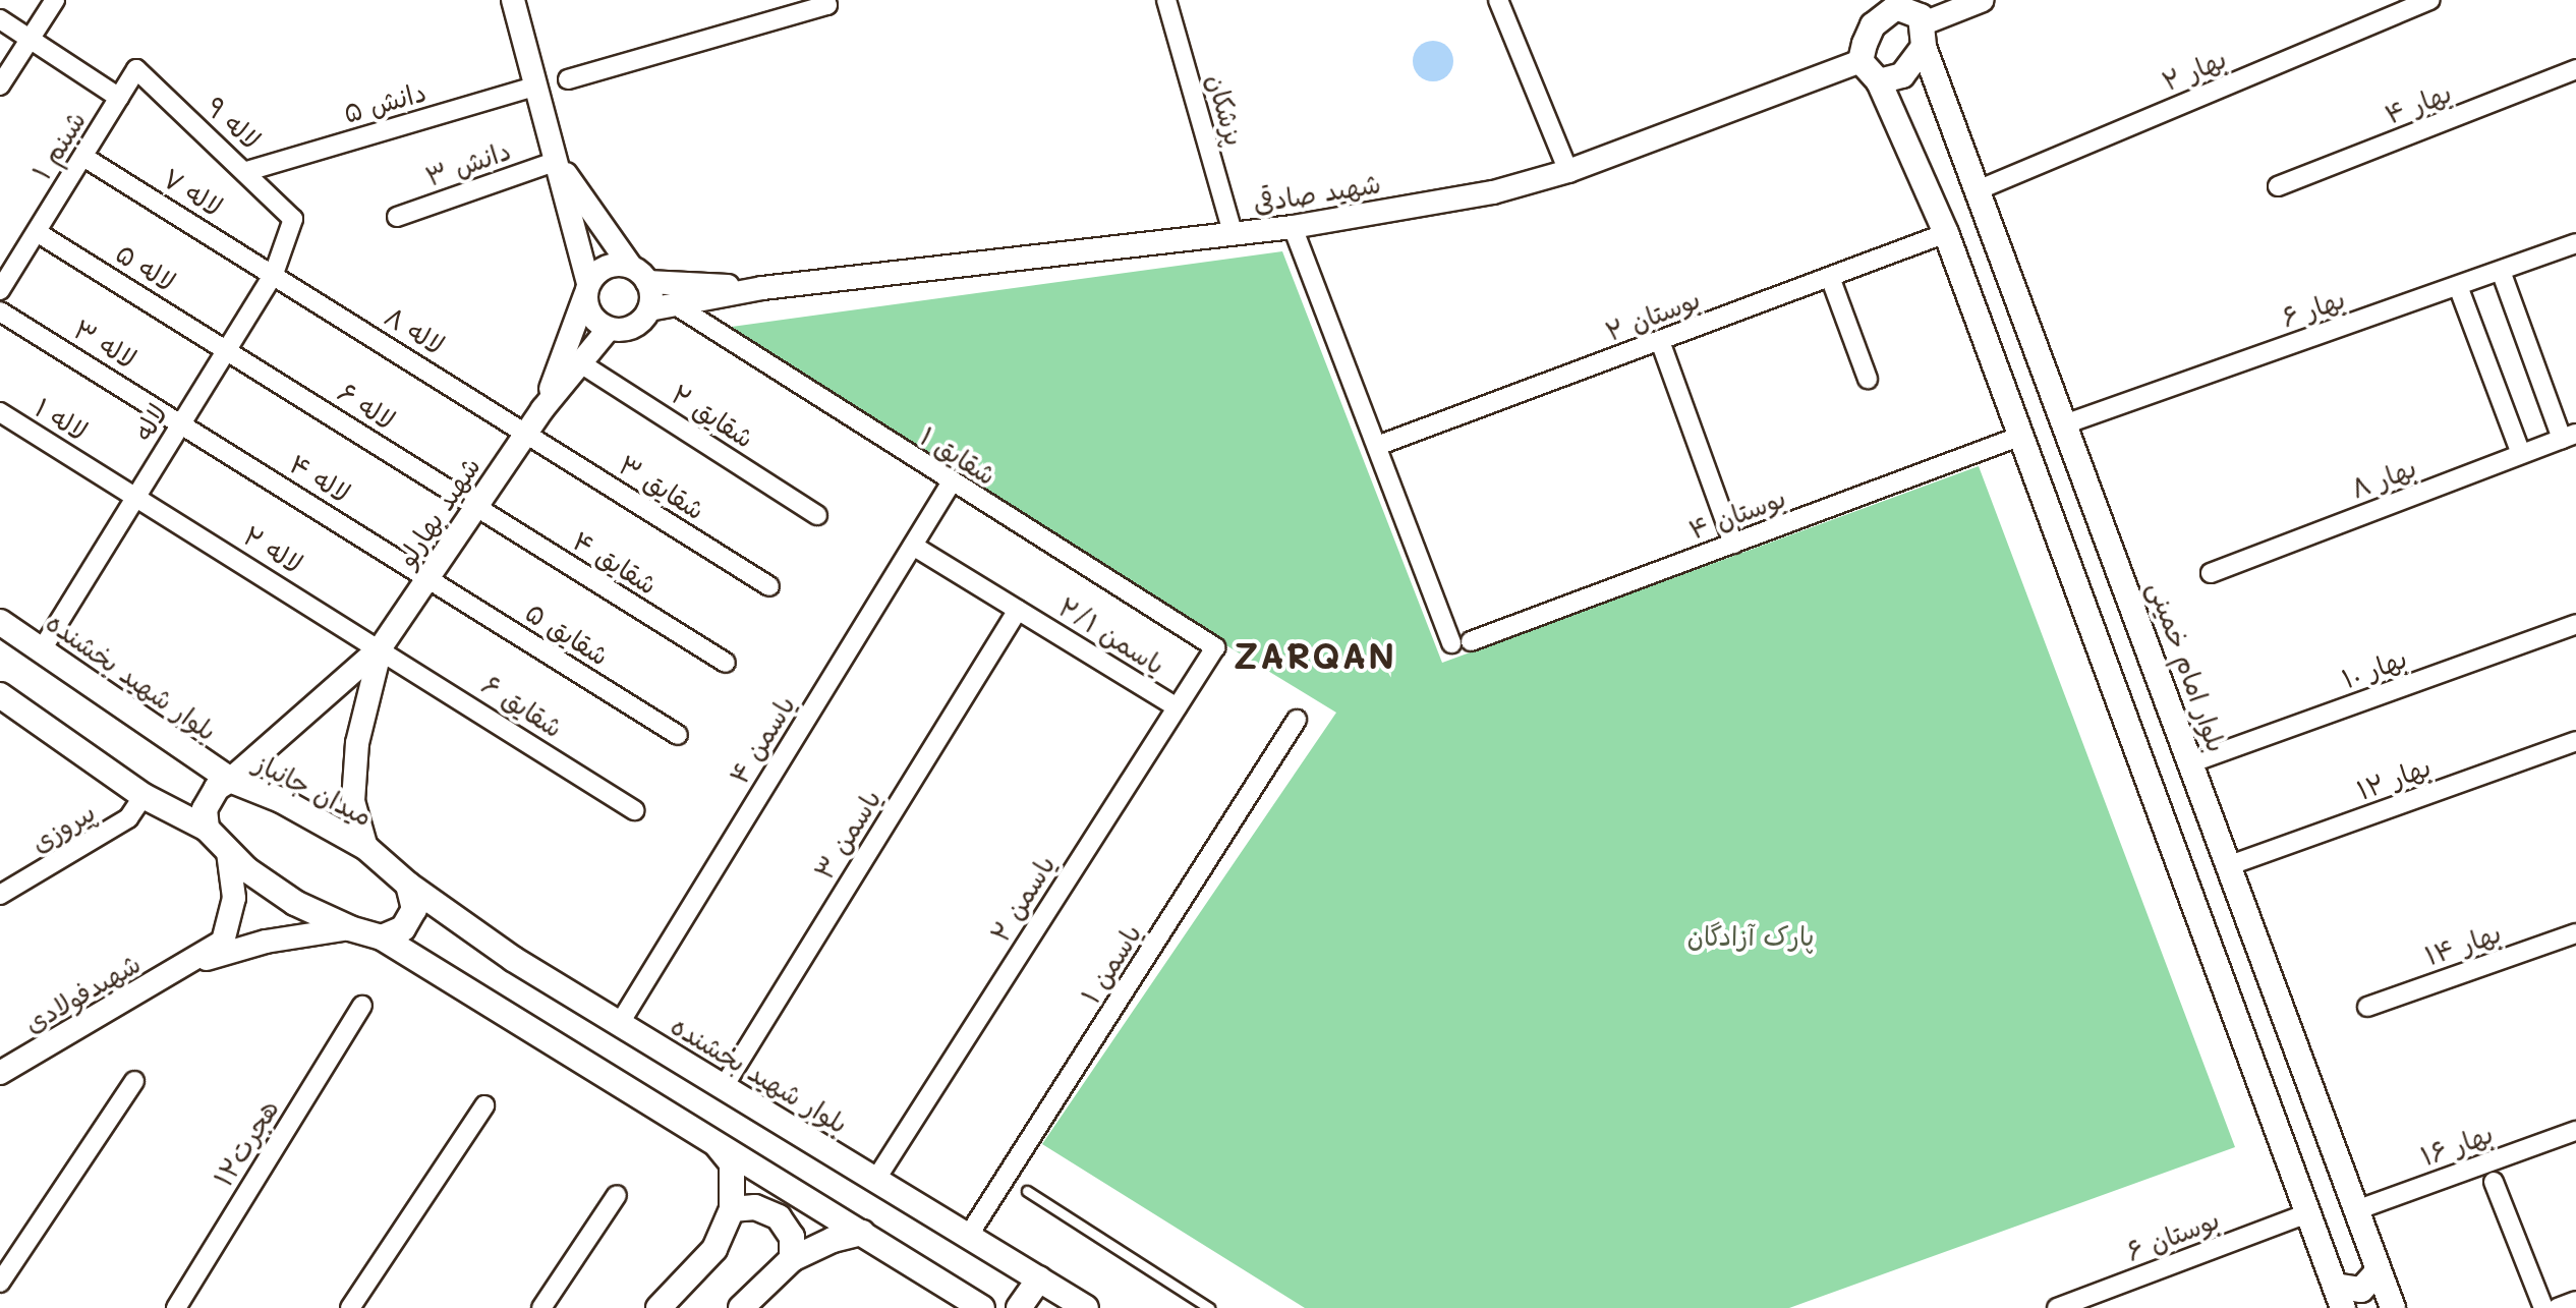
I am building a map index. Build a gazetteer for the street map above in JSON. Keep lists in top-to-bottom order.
{
  "streets": {
    "main road": ["بلوار امام خمینی", "بلوار شهید بخشنده", "میدان جانباز"],
    "street": [
      "بهار ۲",
      "دانش ۵",
      "بهار ۴",
      "پزشکان",
      "لاله ۹",
      "شبنم ۱",
      "دانش ۳",
      "لاله ۷",
      "شهید صادقی",
      "لاله ۵",
      "بهار ۶",
      "بوستان ۲",
      "لاله ۸",
      "لاله ۳",
      "لاله ۶",
      "شقایق ۲",
      "لاله ۱",
      "لاله",
      "شقایق ۱",
      "لاله ۴",
      "بهار ۸",
      "شقایق ۳",
      "شهید بهارلو",
      "بوستان ۴",
      "لاله ۲",
      "شقایق ۴",
      "شقایق ۵",
      "یاسمن ۲/۱",
      "بهار ۱۰",
      "شقایق ۶",
      "یاسمن ۴",
      "بهار ۱۲",
      "پیروزی",
      "یاسمن ۳",
      "یاسمن ۲",
      "بهار ۱۴",
      "یاسمن ۱",
      "شهیدفولادی",
      "هجرت۱۲",
      "بهار ۱۶",
      "بوستان ۶"
    ]
  },
  "crossings": [
    ["بهار ۲", "بلوار امام خمینی"],
    ["دانش ۵", "لاله ۹"],
    ["پزشکان", "شهید صادقی"],
    ["لاله ۹", "شبنم ۱"],
    ["لاله ۹", "لاله"],
    ["شبنم ۱", "لاله ۷"],
    ["شبنم ۱", "لاله ۵"],
    ["لاله ۷", "لاله ۸"],
    ["لاله ۷", "لاله"],
    ["شهید صادقی", "بلوار امام خمینی"],
    ["لاله ۵", "لاله ۶"],
    ["لاله ۵", "لاله"],
    ["بهار ۶", "بلوار امام خمینی"],
    ["لاله ۸", "لاله"],
    ["لاله ۸", "شقایق ۳"],
    ["لاله ۸", "شهید بهارلو"],
    ["لاله ۳", "لاله"],
    ["لاله ۳", "لاله ۴"],
    ["لاله ۶", "لاله"],
    ["لاله ۶", "شهید بهارلو"],
    ["لاله ۶", "شقایق ۴"],
    ["لاله ۱", "لاله"],
    ["لاله ۱", "لاله ۲"],
    ["لاله", "لاله ۴"],
    ["لاله", "لاله ۲"],
    ["لاله", "بلوار شهید بخشنده"],
    ["شقایق ۱", "یاسمن ۴"],
    ["شقایق ۱", "یاسمن ۲"],
    ["لاله ۴", "شهید بهارلو"],
    ["لاله ۴", "شقایق ۵"],
    ["شقایق ۳", "شهید بهارلو"],
    ["شهید بهارلو", "لاله ۲"],
    ["شهید بهارلو", "شقایق ۴"],
    ["شهید بهارلو", "شقایق ۵"],
    ["شهید بهارلو", "شقایق ۶"],
    ["لاله ۲", "شقایق ۶"],
    ["یاسمن ۲/۱", "یاسمن ۴"],
    ["یاسمن ۲/۱", "یاسمن ۳"],
    ["یاسمن ۲/۱", "یاسمن ۲"],
    ["بلوار امام خمینی", "بهار ۱۰"],
    ["بلوار امام خمینی", "بهار ۱۲"],
    ["بلوار امام خمینی", "بهار ۱۶"],
    ["بلوار شهید بخشنده", "یاسمن ۴"],
    ["بلوار شهید بخشنده", "میدان جانباز"],
    ["بلوار شهید بخشنده", "یاسمن ۳"],
    ["بلوار شهید بخشنده", "یاسمن ۲"],
    ["بلوار شهید بخشنده", "یاسمن ۱"]
  ],
  "districts": ["ZARQAN"],
  "parks": ["پارک آزادگان"]
}
